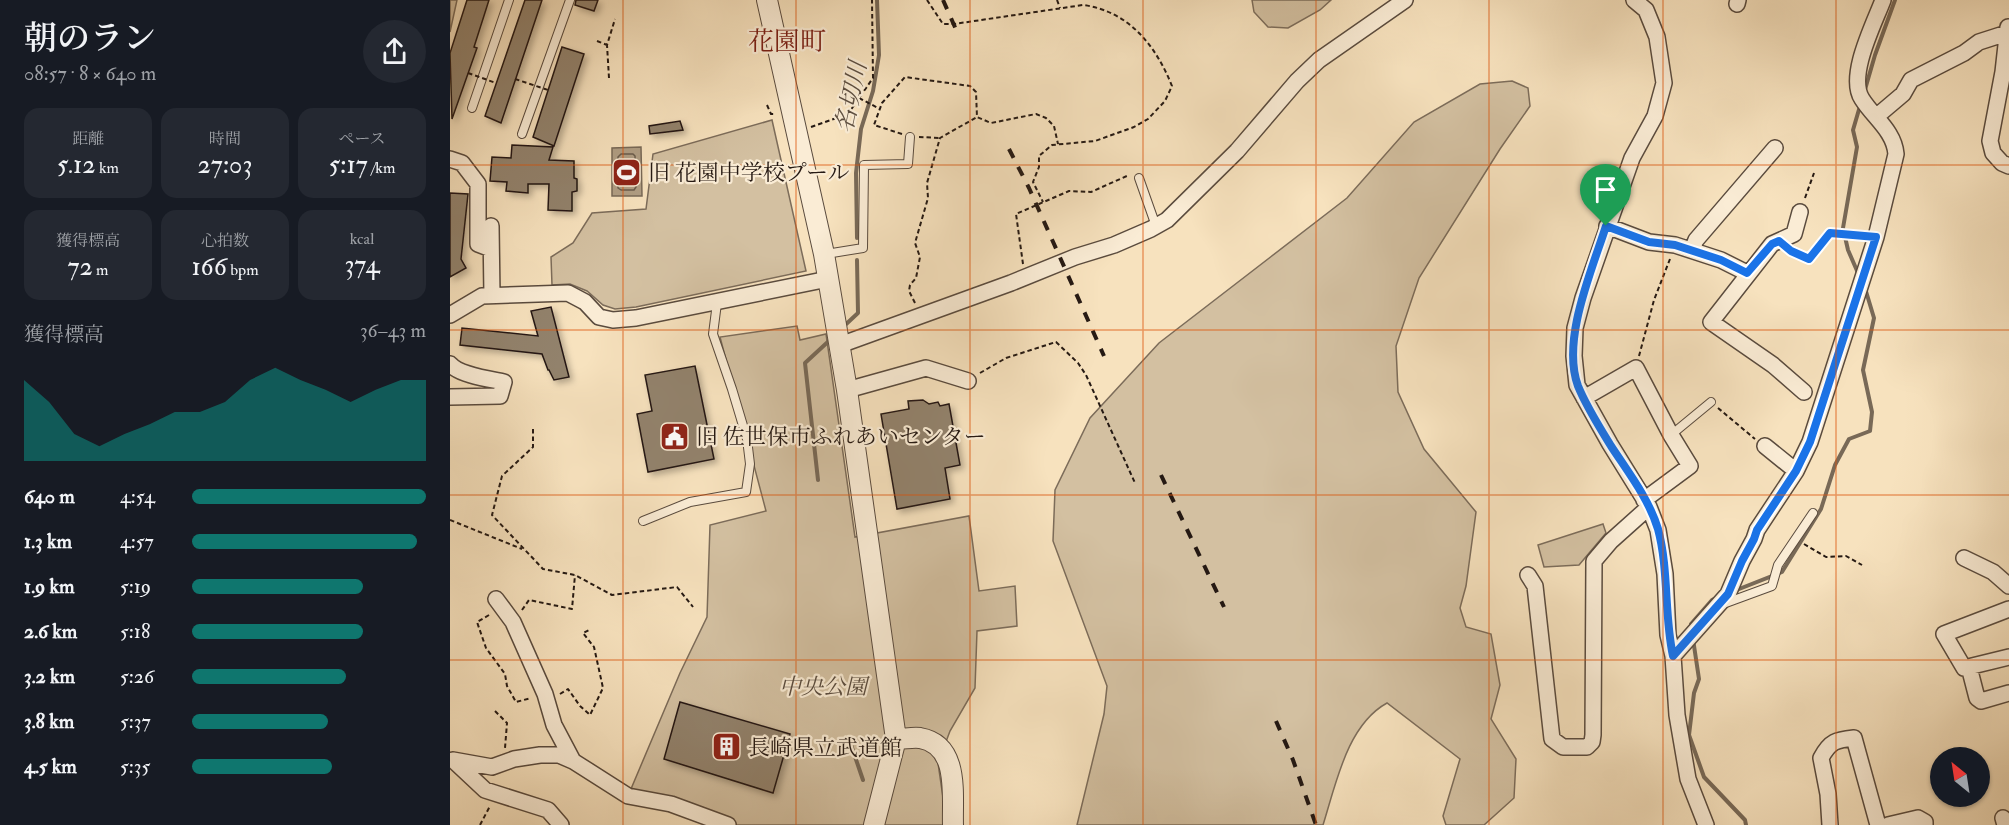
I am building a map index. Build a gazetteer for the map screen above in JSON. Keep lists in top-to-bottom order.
{
  "districts": ["花園町"],
  "water": ["名切川"],
  "parks": ["中央公園"],
  "places": {
    "sports": ["旧 花園中学校プール"],
    "public building": ["旧 佐世保市ふれあいセンター"],
    "building": ["長崎県立武道館"]
  },
  "north": "top left",
  "page": {
    "heading": ["朝のラン", "08:57 · 8 × 640 m"],
    "stats": [
      ["距離", "5.12 km"],
      ["時間", "27:03"],
      ["ペース", "5:17 /km"],
      ["獲得標高", "72 m"],
      ["心拍数", "166 bpm"],
      ["kcal", "374"]
    ],
    "chart": ["獲得標高", "36–43 m"],
    "list": [
      {
        "name": "640 m",
        "note": "4:54"
      },
      {
        "name": "1.3 km",
        "note": "4:57"
      },
      {
        "name": "1.9 km",
        "note": "5:19"
      },
      {
        "name": "2.6 km",
        "note": "5:18"
      },
      {
        "name": "3.2 km",
        "note": "5:26"
      },
      {
        "name": "3.8 km",
        "note": "5:37"
      },
      {
        "name": "4.5 km",
        "note": "5:35"
      }
    ]
  }
}
